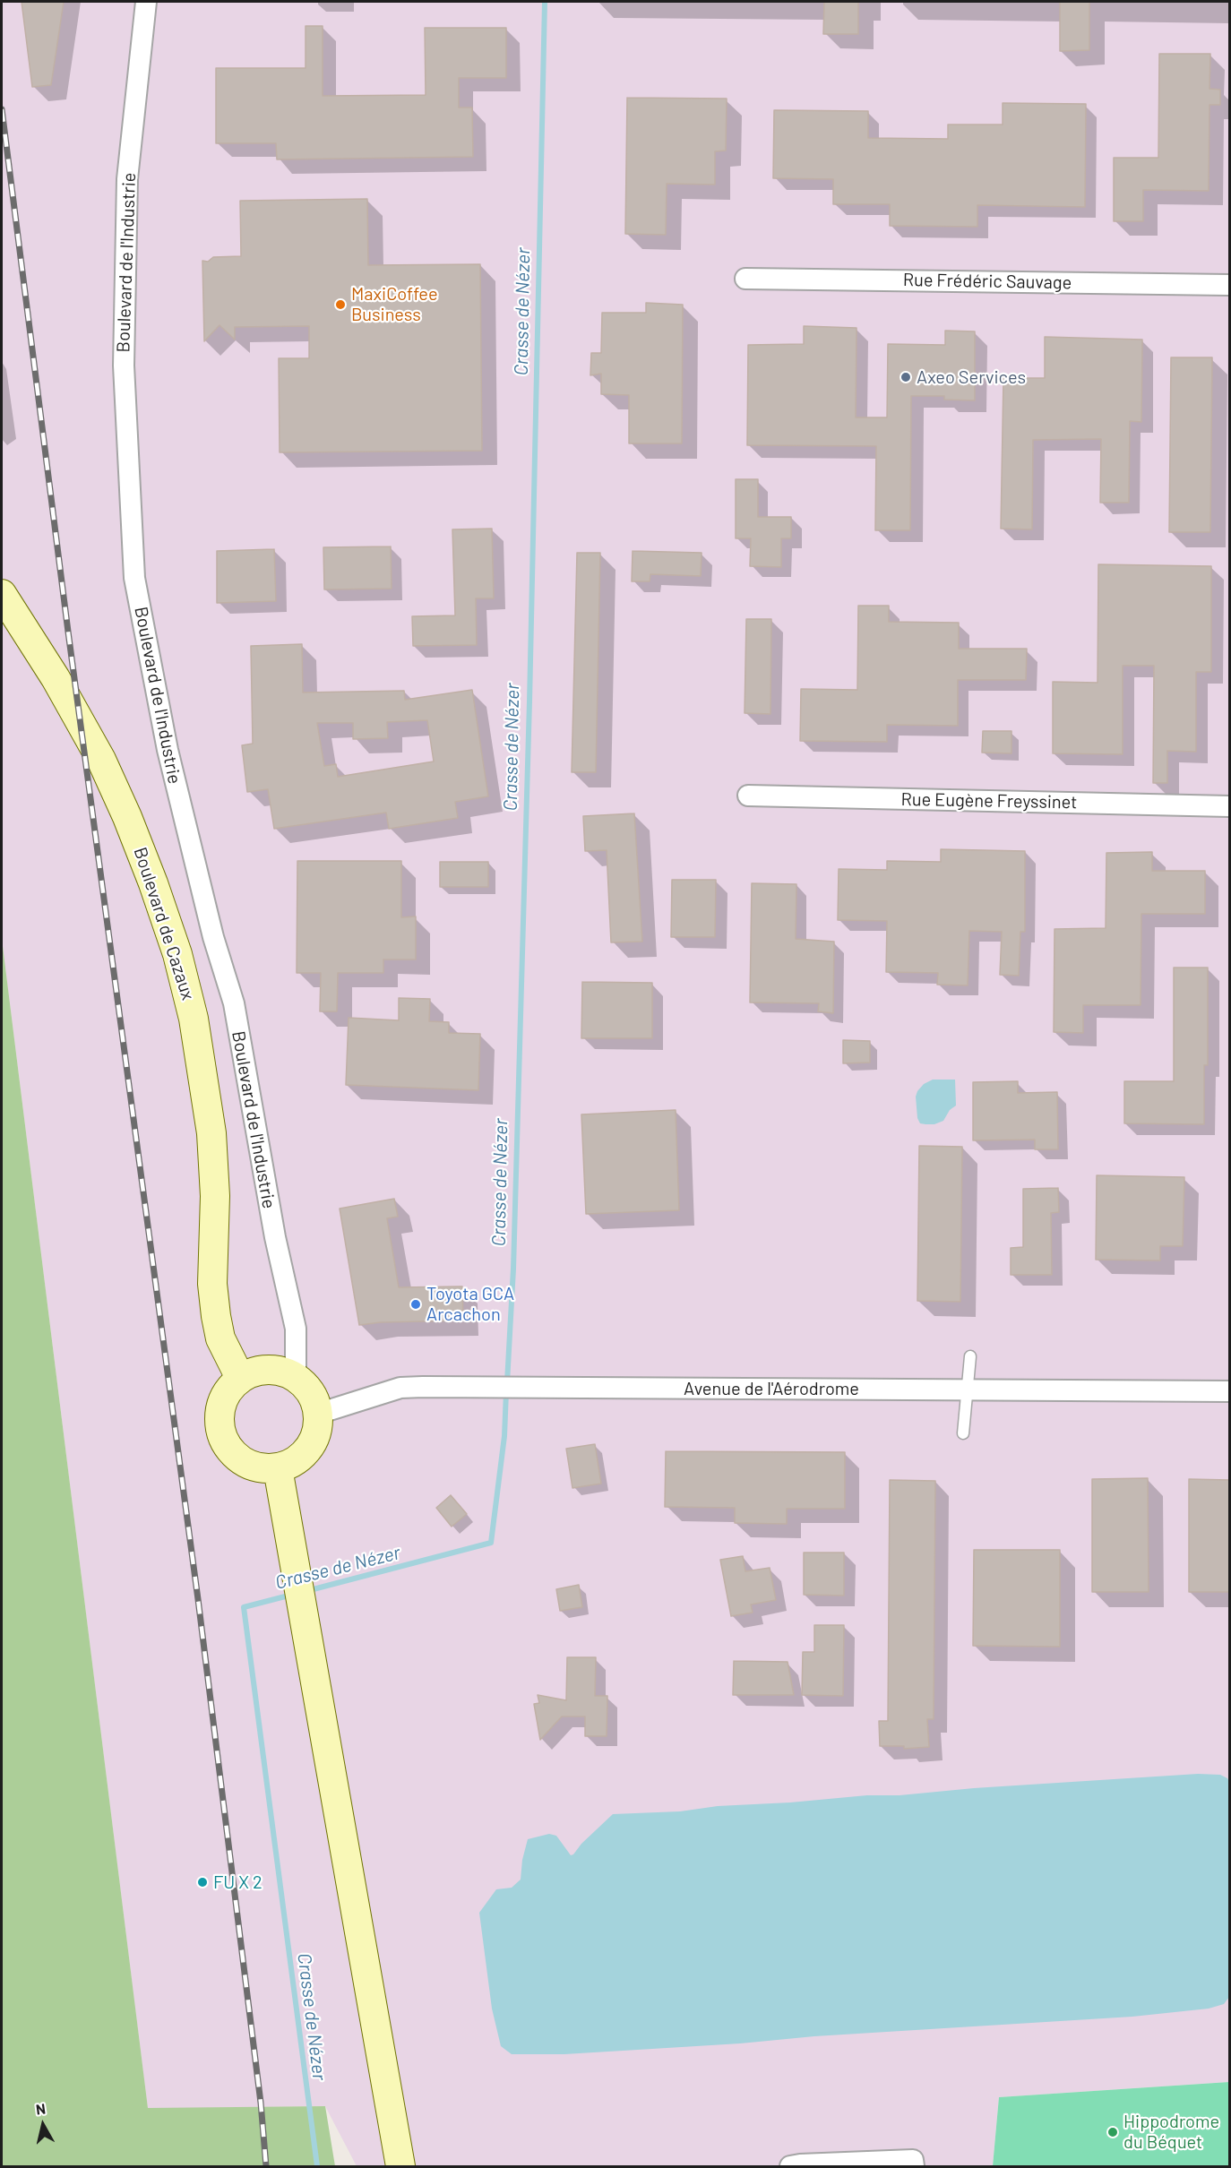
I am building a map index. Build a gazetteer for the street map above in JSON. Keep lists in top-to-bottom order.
{
  "streets": {
    "main road": ["Boulevard de Cazaux"],
    "street": [
      "Boulevard de l'Industrie",
      "Rue Frédéric Sauvage",
      "Rue Eugène Freyssinet",
      "Avenue de l'Aérodrome"
    ]
  },
  "crossings": [
    ["Boulevard de l'Industrie", "Boulevard de Cazaux"],
    ["Boulevard de l'Industrie", "Avenue de l'Aérodrome"],
    ["Boulevard de Cazaux", "Avenue de l'Aérodrome"]
  ],
  "water": ["Crasse de Nézer"],
  "places": [
    "MaxiCoffee Business",
    "Axeo Services",
    "Toyota GCA Arcachon",
    "FU X 2",
    "Hippodrome du Béquet"
  ],
  "north": "top"
}
